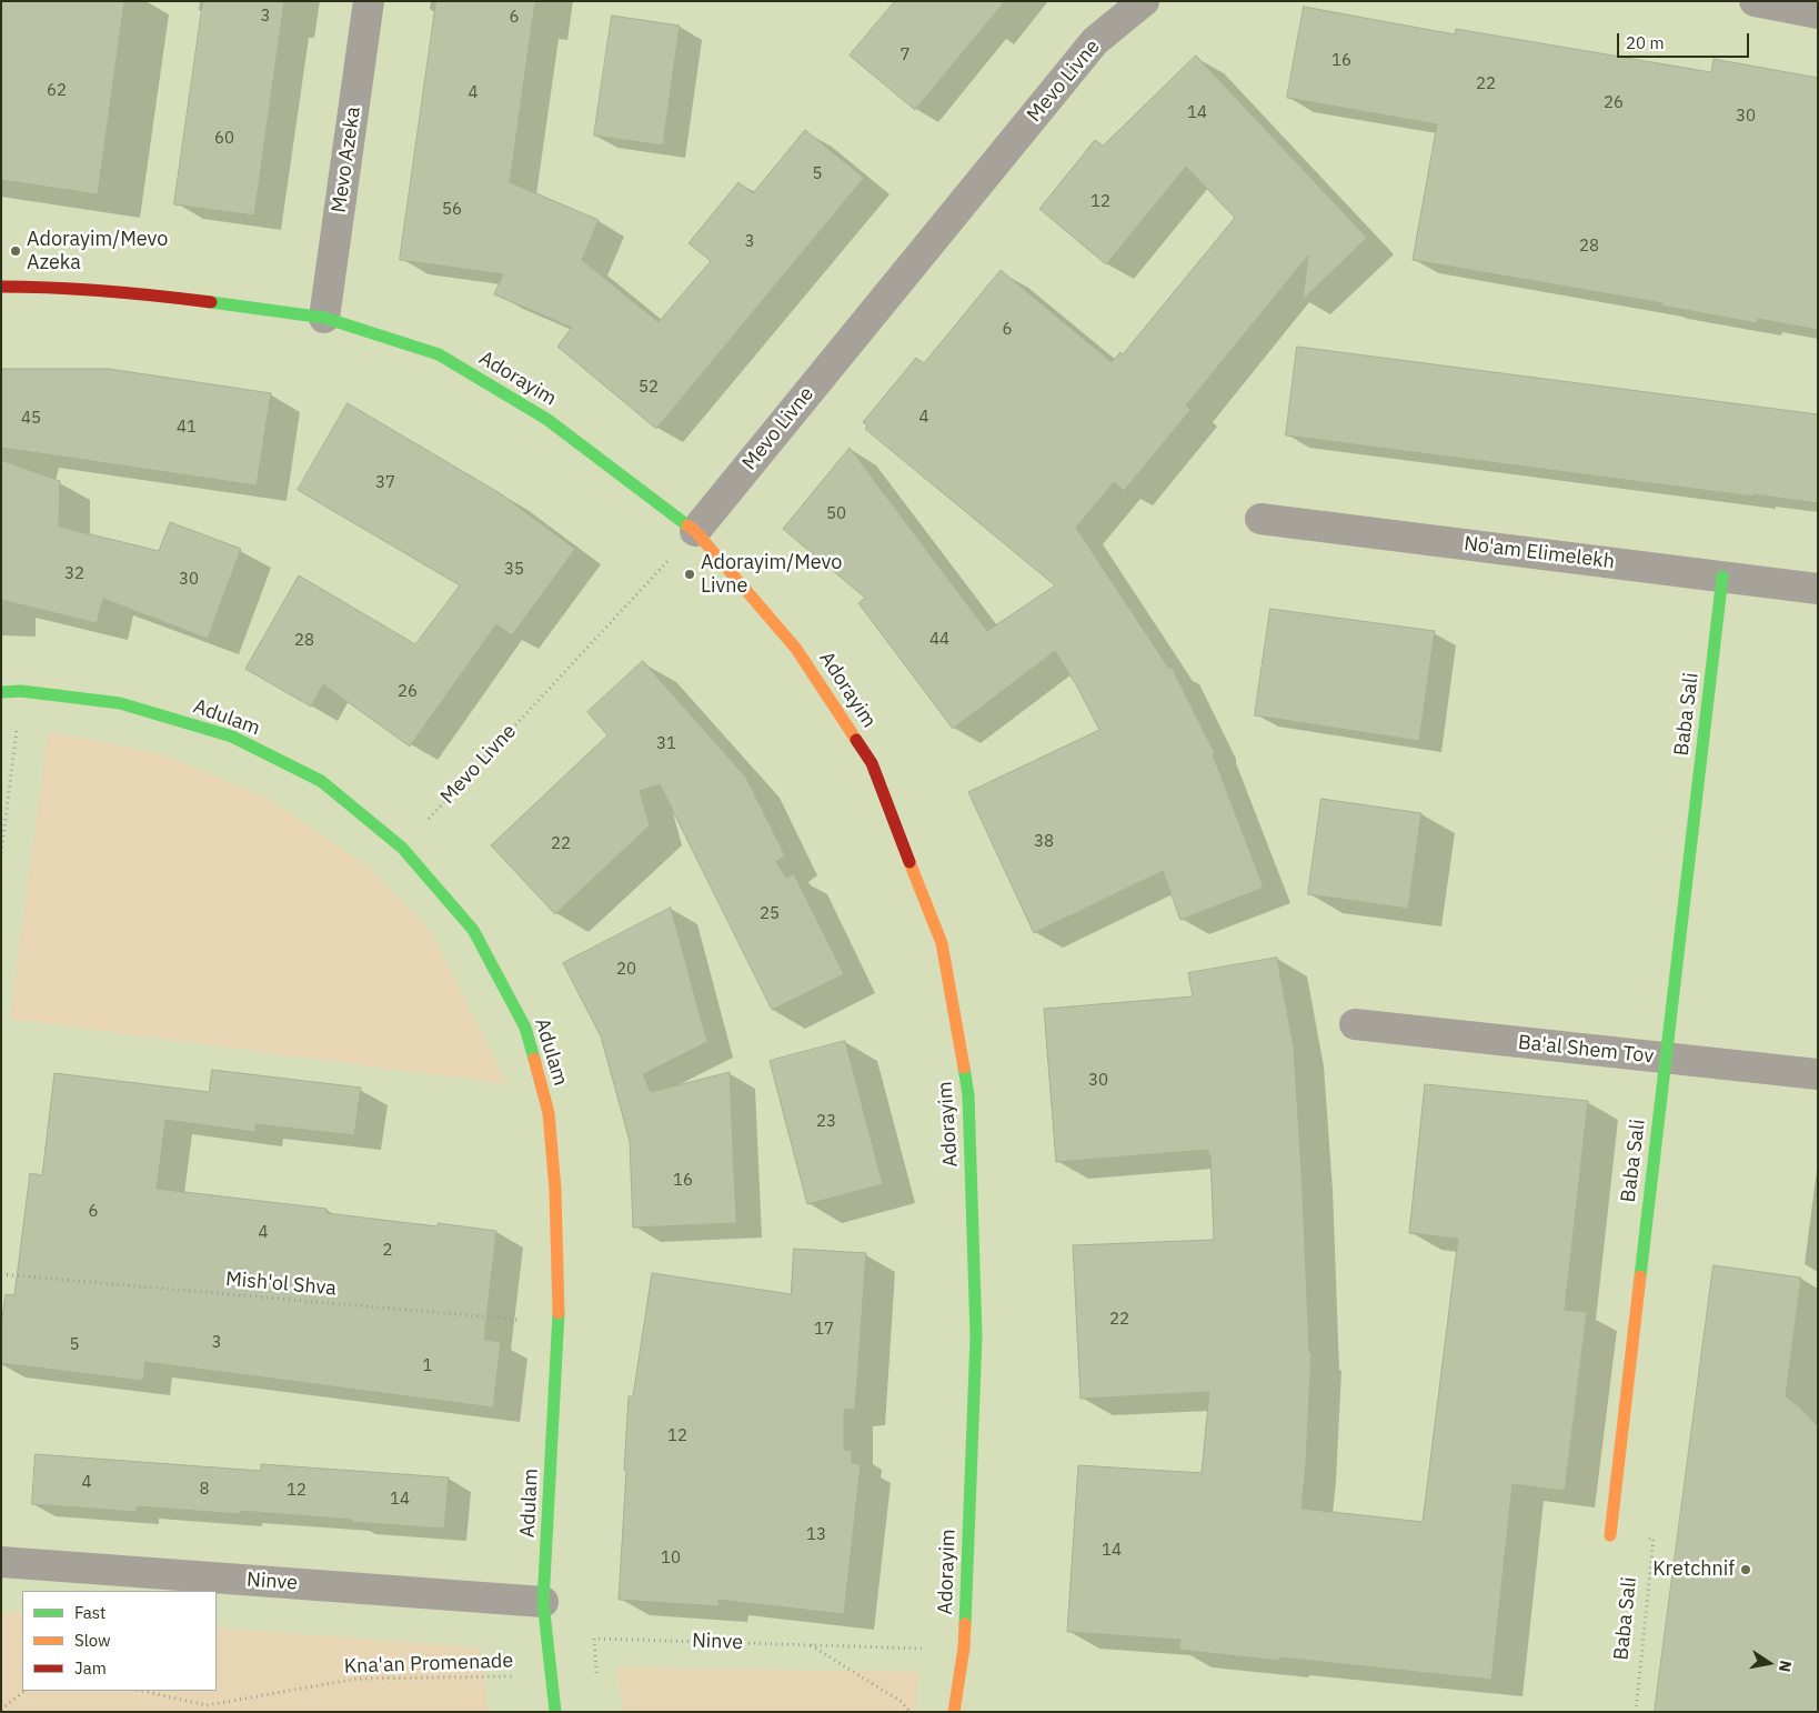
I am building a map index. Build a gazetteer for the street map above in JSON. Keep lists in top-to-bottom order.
{
  "streets": {
    "street": [
      "Mevo Livne",
      "Mevo Azeka",
      "Adorayim",
      "No'am Elimelekh",
      "Baba Sali",
      "Adulam",
      "Ba'al Shem Tov",
      "Ninve"
    ],
    "path": ["Mish'ol Shva", "Kna'an Promenade"]
  },
  "crossings": [
    ["Mevo Livne", "Adorayim"],
    ["Mevo Livne", "Adulam"],
    ["Mevo Azeka", "Adorayim"],
    ["No'am Elimelekh", "Baba Sali"],
    ["Baba Sali", "Ba'al Shem Tov"],
    ["Adulam", "Mish'ol Shva"],
    ["Adulam", "Ninve"]
  ],
  "places": ["Adorayim/Mevo Azeka", "Adorayim/Mevo Livne", "Kretchnif"],
  "house_numbers": [
    "3",
    "6",
    "7",
    "16",
    "22",
    "62",
    "4",
    "26",
    "14",
    "30",
    "60",
    "5",
    "12",
    "56",
    "3",
    "28",
    "6",
    "52",
    "4",
    "45",
    "41",
    "37",
    "50",
    "35",
    "32",
    "30",
    "44",
    "28",
    "26",
    "31",
    "38",
    "22",
    "25",
    "20",
    "30",
    "23",
    "16",
    "6",
    "4",
    "2",
    "22",
    "17",
    "3",
    "5",
    "1",
    "12",
    "4",
    "8",
    "12",
    "14",
    "13",
    "14",
    "10"
  ],
  "legend": ["Fast", "Slow", "Jam"],
  "scale_bar": "20 m",
  "north": "right"
}
